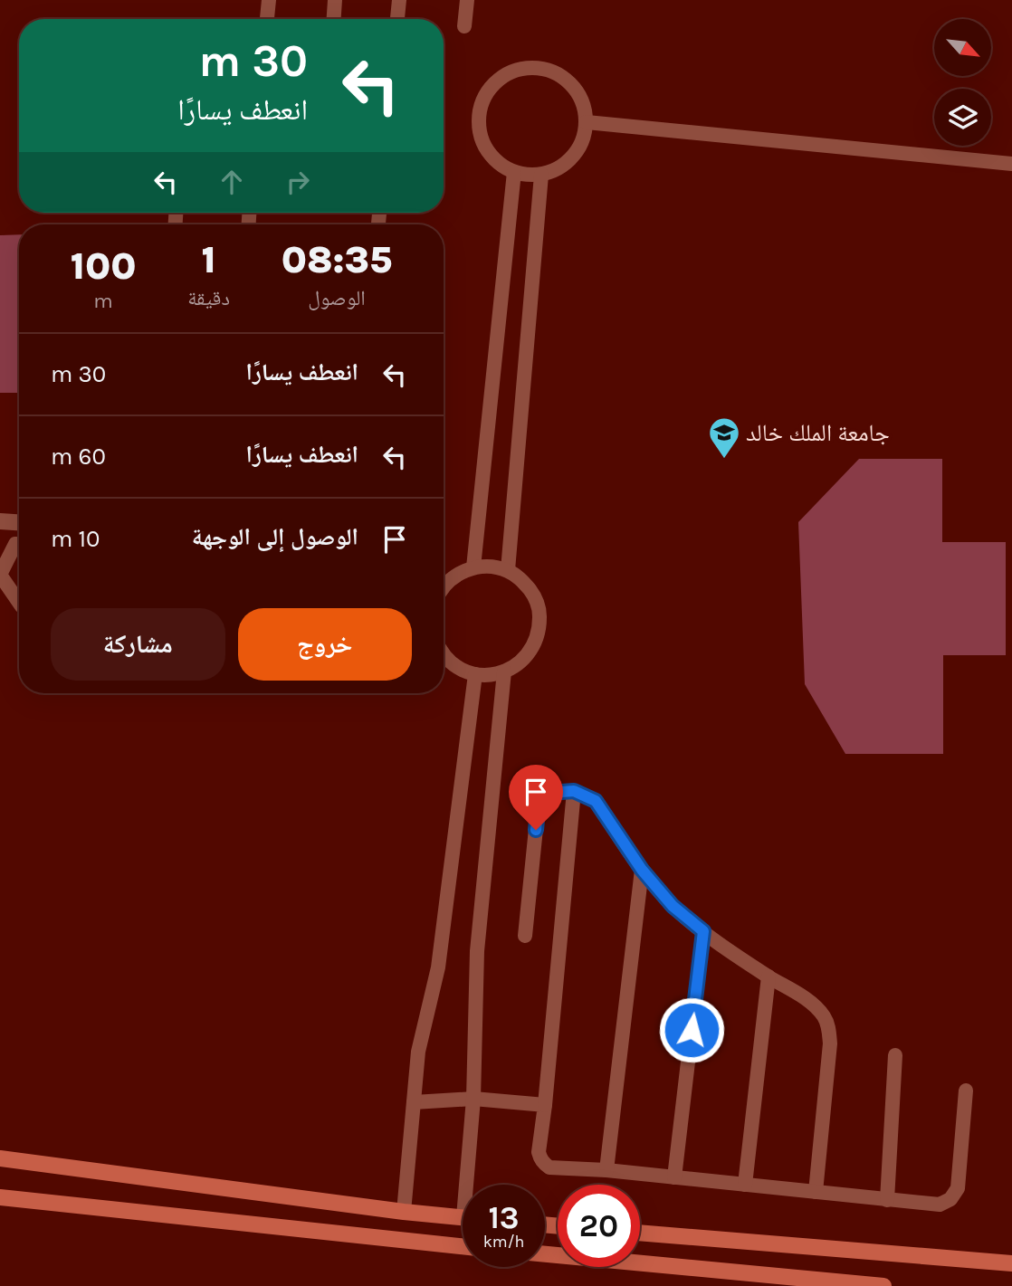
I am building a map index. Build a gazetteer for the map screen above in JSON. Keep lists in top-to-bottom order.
{
  "places": {
    "school or university": ["جامعة الملك خالد"]
  },
  "north": "bottom right",
  "page": {
    "turn": ["30 m", "انعطف يسارًا"],
    "eta": [
      "08:35",
      "الوصول",
      "1",
      "دقيقة",
      "100",
      "m"
    ],
    "list": [
      {
        "name": "انعطف يسارًا",
        "value": "30 m"
      },
      {
        "name": "انعطف يسارًا",
        "value": "60 m"
      },
      {
        "name": "الوصول إلى الوجهة",
        "value": "10 m"
      }
    ],
    "buttons": ["خروج", "مشاركة"],
    "speed": "13 km/h",
    "limit": "20"
  }
}
